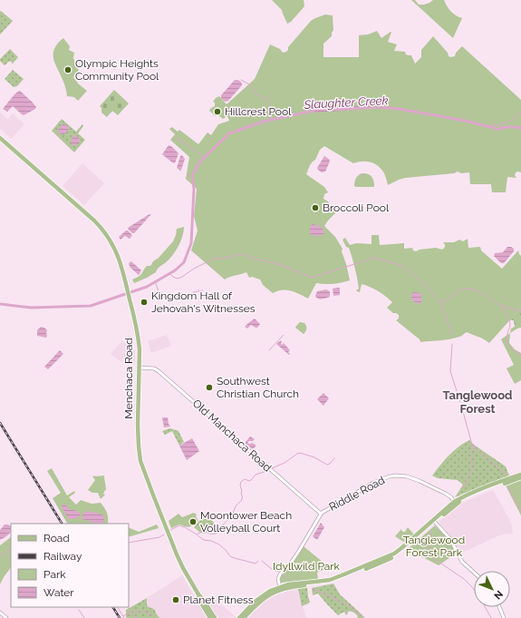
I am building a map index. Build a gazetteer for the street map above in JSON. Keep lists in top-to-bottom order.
{
  "streets": {
    "main road": ["Menchaca Road"],
    "street": ["Old Manchaca Road", "Riddle Road"]
  },
  "crossings": [
    ["Menchaca Road", "Old Manchaca Road"],
    ["Old Manchaca Road", "Riddle Road"]
  ],
  "districts": ["Tanglewood Forest"],
  "water": ["Slaughter Creek"],
  "parks": ["Tanglewood Forest Park", "Idyllwild Park"],
  "places": [
    "Olympic Heights Community Pool",
    "Hillcrest Pool",
    "Broccoli Pool",
    "Kingdom Hall of Jehovah's Witnesses",
    "Southwest Christian Church",
    "Moontower Beach Volleyball Court",
    "Planet Fitness"
  ],
  "legend": [
    "Road",
    "Railway",
    "Park",
    "Water"
  ],
  "north": "bottom right"
}
